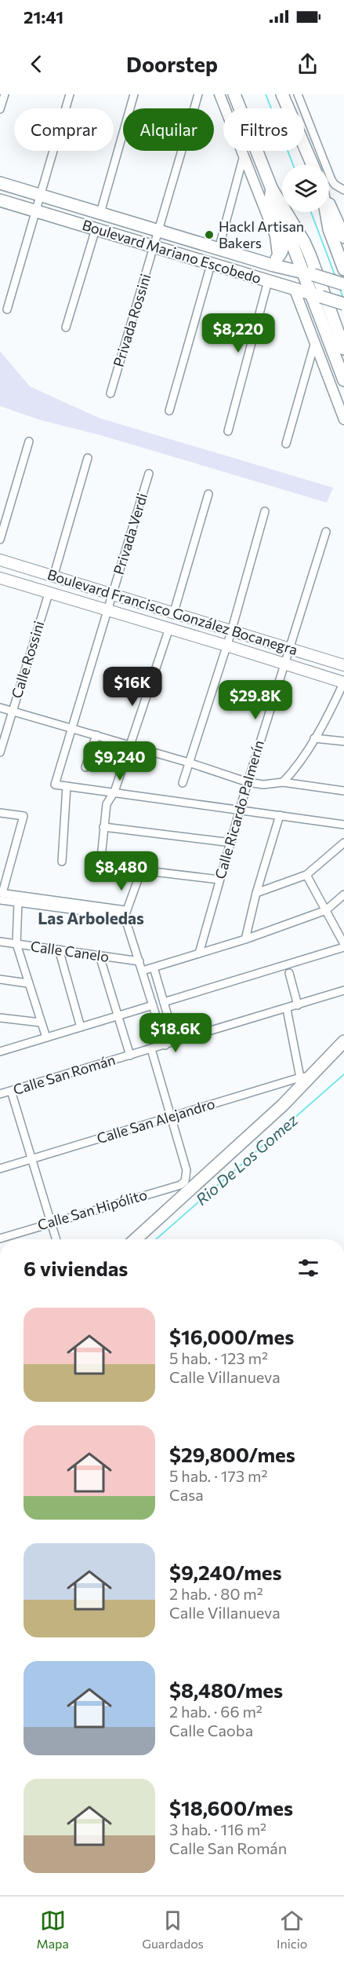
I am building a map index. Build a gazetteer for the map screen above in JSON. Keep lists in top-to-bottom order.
{
  "streets": {
    "main road": ["Boulevard Mariano Escobedo", "Boulevard Francisco González Bocanegra"],
    "street": [
      "Privada Rossini",
      "Privada Verdi",
      "Calle Rossini",
      "Calle Ricardo Palmerín",
      "Calle Canelo",
      "Calle San Román",
      "Calle San Alejandro",
      "Calle San Hipólito"
    ]
  },
  "crossings": [
    ["Boulevard Mariano Escobedo", "Privada Rossini"],
    ["Privada Verdi", "Boulevard Francisco González Bocanegra"],
    ["Boulevard Francisco González Bocanegra", "Calle Rossini"],
    ["Boulevard Francisco González Bocanegra", "Calle Ricardo Palmerín"],
    ["Calle San Alejandro", "Calle San Hipólito"]
  ],
  "districts": ["Las Arboledas"],
  "water": ["Rio De Los Gomez"],
  "places": ["Hackl Artisan Bakers"],
  "page": {
    "status": "21:41",
    "header": "Doorstep",
    "chip": ["Comprar", "Alquilar", "Filtros"],
    "price": [
      "$8,220",
      "$16K",
      "$29.8K",
      "$9,240",
      "$8,480",
      "$18.6K"
    ],
    "heading": "6 viviendas",
    "list": [
      {
        "name": "$16,000/mes",
        "note": "5 hab. · 123 m² · Calle Villanueva"
      },
      {
        "name": "$29,800/mes",
        "note": "5 hab. · 173 m² · Casa"
      },
      {
        "name": "$9,240/mes",
        "note": "2 hab. · 80 m² · Calle Villanueva"
      },
      {
        "name": "$8,480/mes",
        "note": "2 hab. · 66 m² · Calle Caoba"
      },
      {
        "name": "$18,600/mes",
        "note": "3 hab. · 116 m² · Calle San Román"
      }
    ],
    "tabs": ["Mapa", "Guardados", "Inicio"]
  }
}
